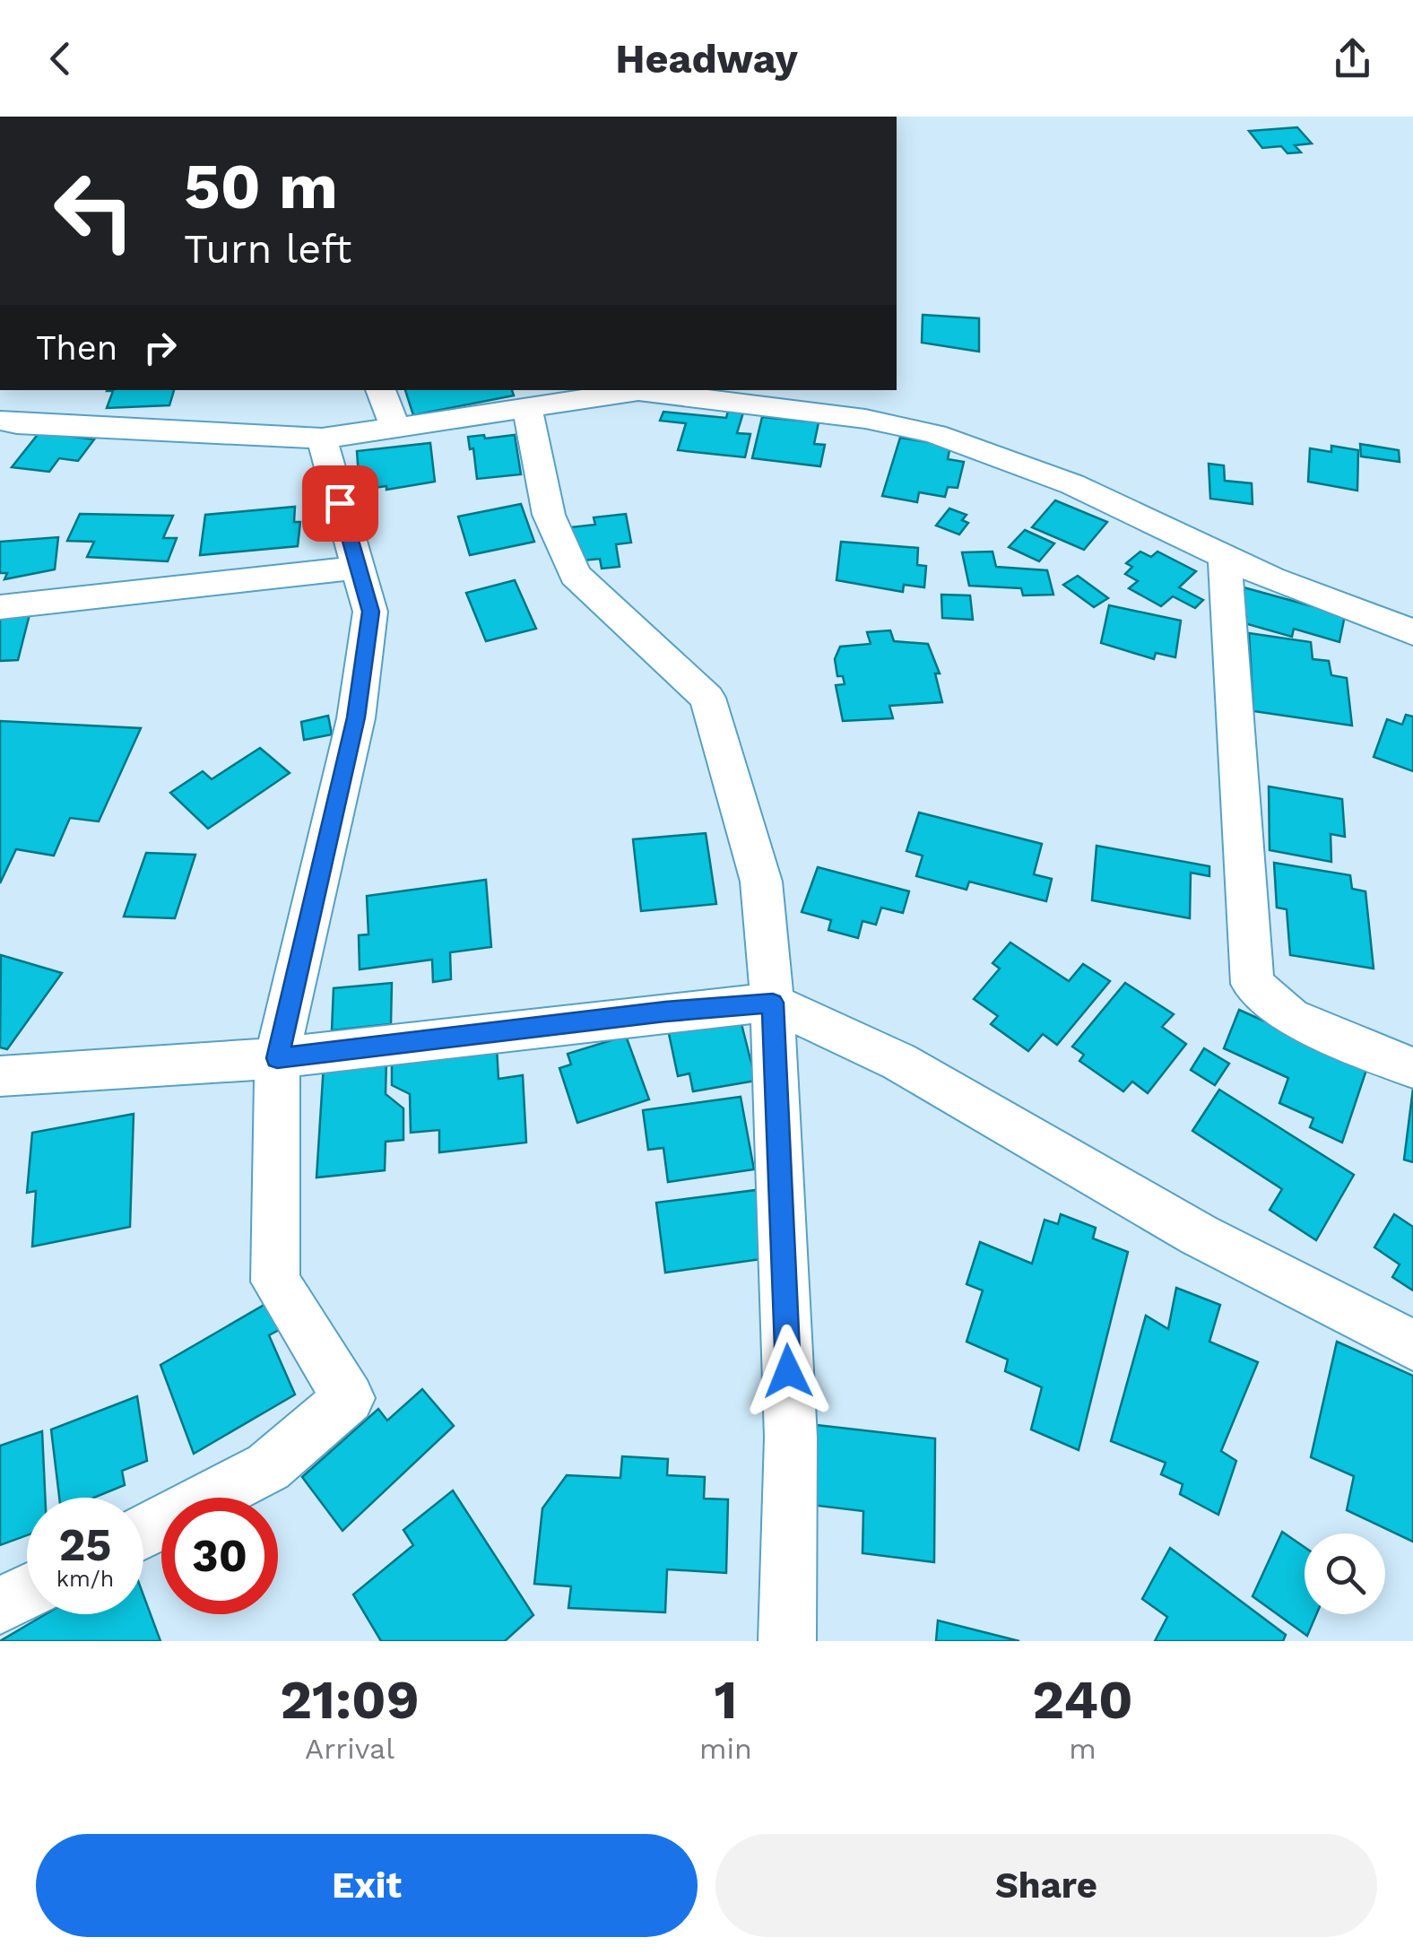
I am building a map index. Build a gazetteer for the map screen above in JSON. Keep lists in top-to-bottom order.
{
  "page": {
    "header": "Headway",
    "turn": ["50 m", "Turn left"],
    "then": "Then",
    "speed": "25 km/h",
    "limit": "30",
    "eta": [
      "21:09",
      "Arrival",
      "1",
      "min",
      "240",
      "m"
    ],
    "buttons": ["Exit", "Share"]
  }
}
